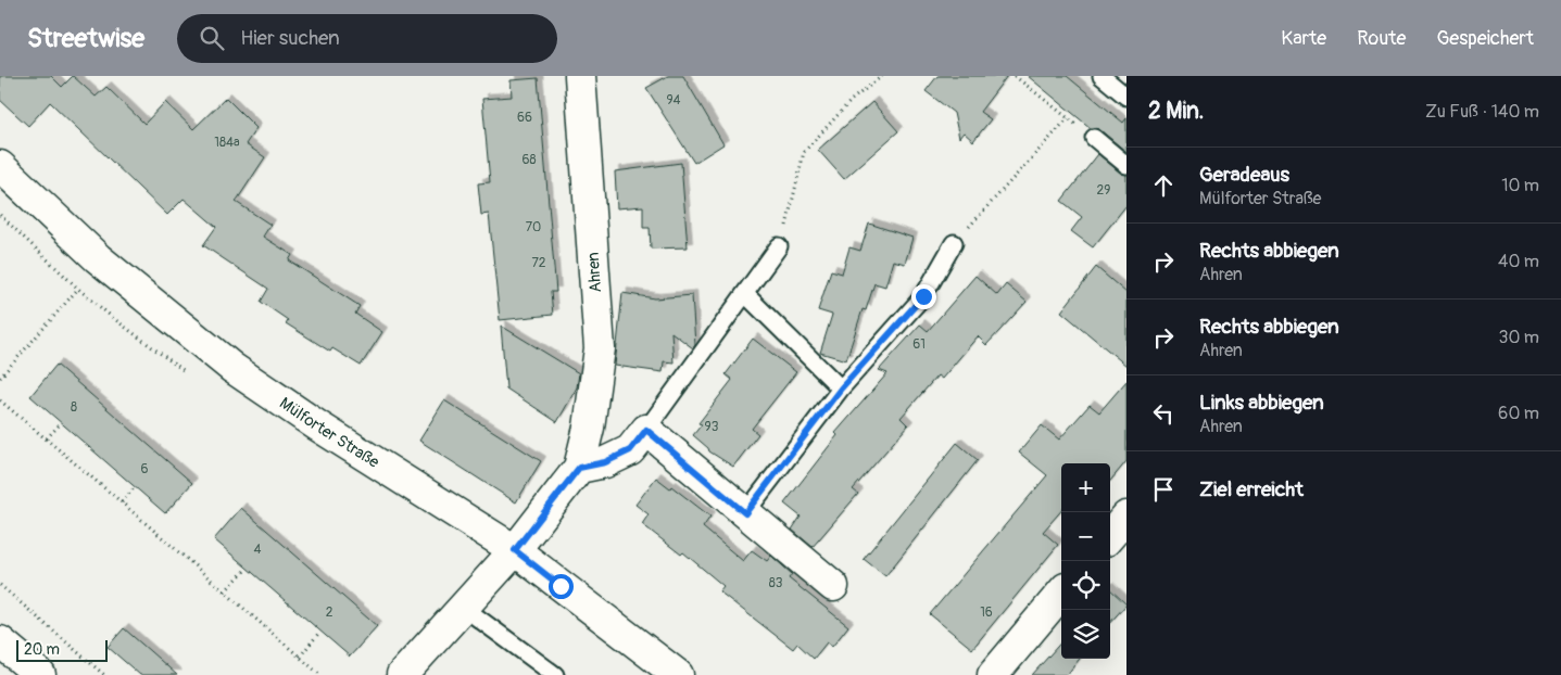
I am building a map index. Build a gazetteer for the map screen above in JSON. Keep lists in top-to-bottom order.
{
  "streets": {
    "street": ["Ahren", "Mülforter Straße"]
  },
  "crossings": [
    ["Ahren", "Mülforter Straße"]
  ],
  "house_numbers": [
    "94",
    "66",
    "184a",
    "68",
    "29",
    "70",
    "72",
    "61",
    "8",
    "93",
    "6",
    "4",
    "83",
    "2",
    "16"
  ],
  "scale_bar": "20 m",
  "page": {
    "header": "Streetwise",
    "search": "Hier suchen",
    "nav": ["Karte", "Route", "Gespeichert"],
    "heading": ["2 Min.", "Zu Fuß · 140 m"],
    "list": [
      ["Geradeaus", "Mülforter Straße", "10 m"],
      ["Rechts abbiegen", "Ahren", "40 m"],
      ["Rechts abbiegen", "Ahren", "30 m"],
      ["Links abbiegen", "Ahren", "60 m"],
      "Ziel erreicht"
    ],
    "map_buttons": ["+", "−"],
    "scale": "20 m"
  }
}
